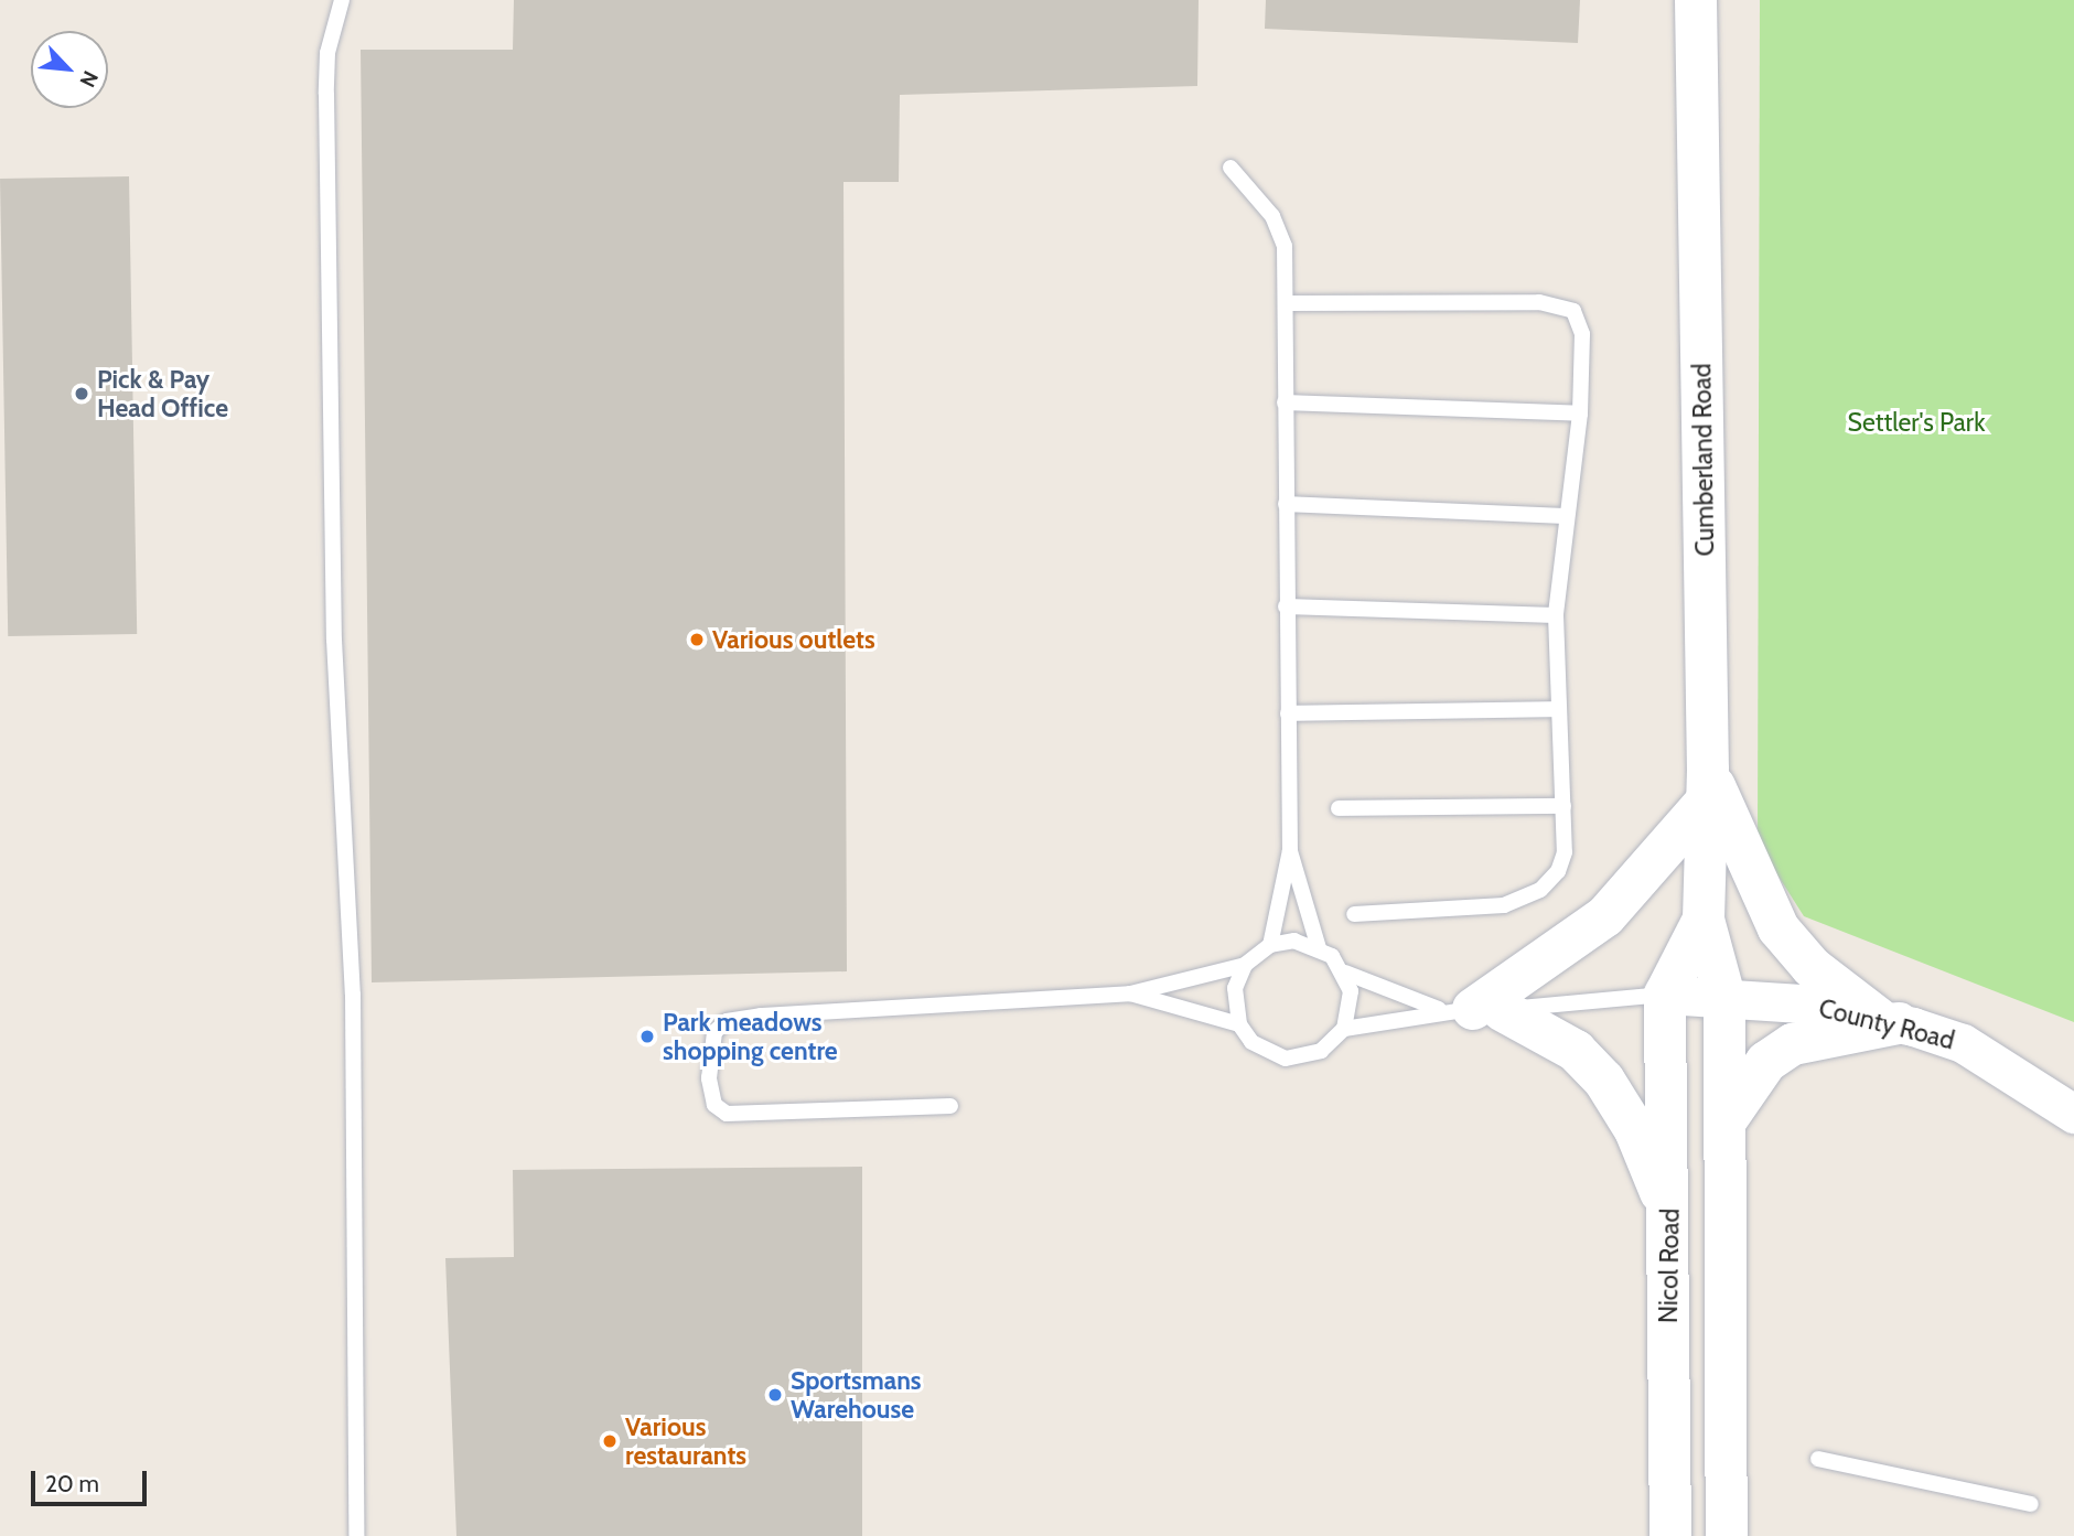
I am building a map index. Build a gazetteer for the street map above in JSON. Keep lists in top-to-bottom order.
{
  "streets": {
    "main road": ["Cumberland Road", "Nicol Road"],
    "street": ["County Road"]
  },
  "crossings": [
    ["Cumberland Road", "County Road"],
    ["Cumberland Road", "Nicol Road"],
    ["County Road", "Nicol Road"]
  ],
  "parks": ["Settler's Park"],
  "places": [
    "Pick & Pay Head Office",
    "Various outlets",
    "Park meadows shopping centre",
    "Sportsmans Warehouse",
    "Various restaurants"
  ],
  "scale_bar": "20 m",
  "north": "bottom right"
}
